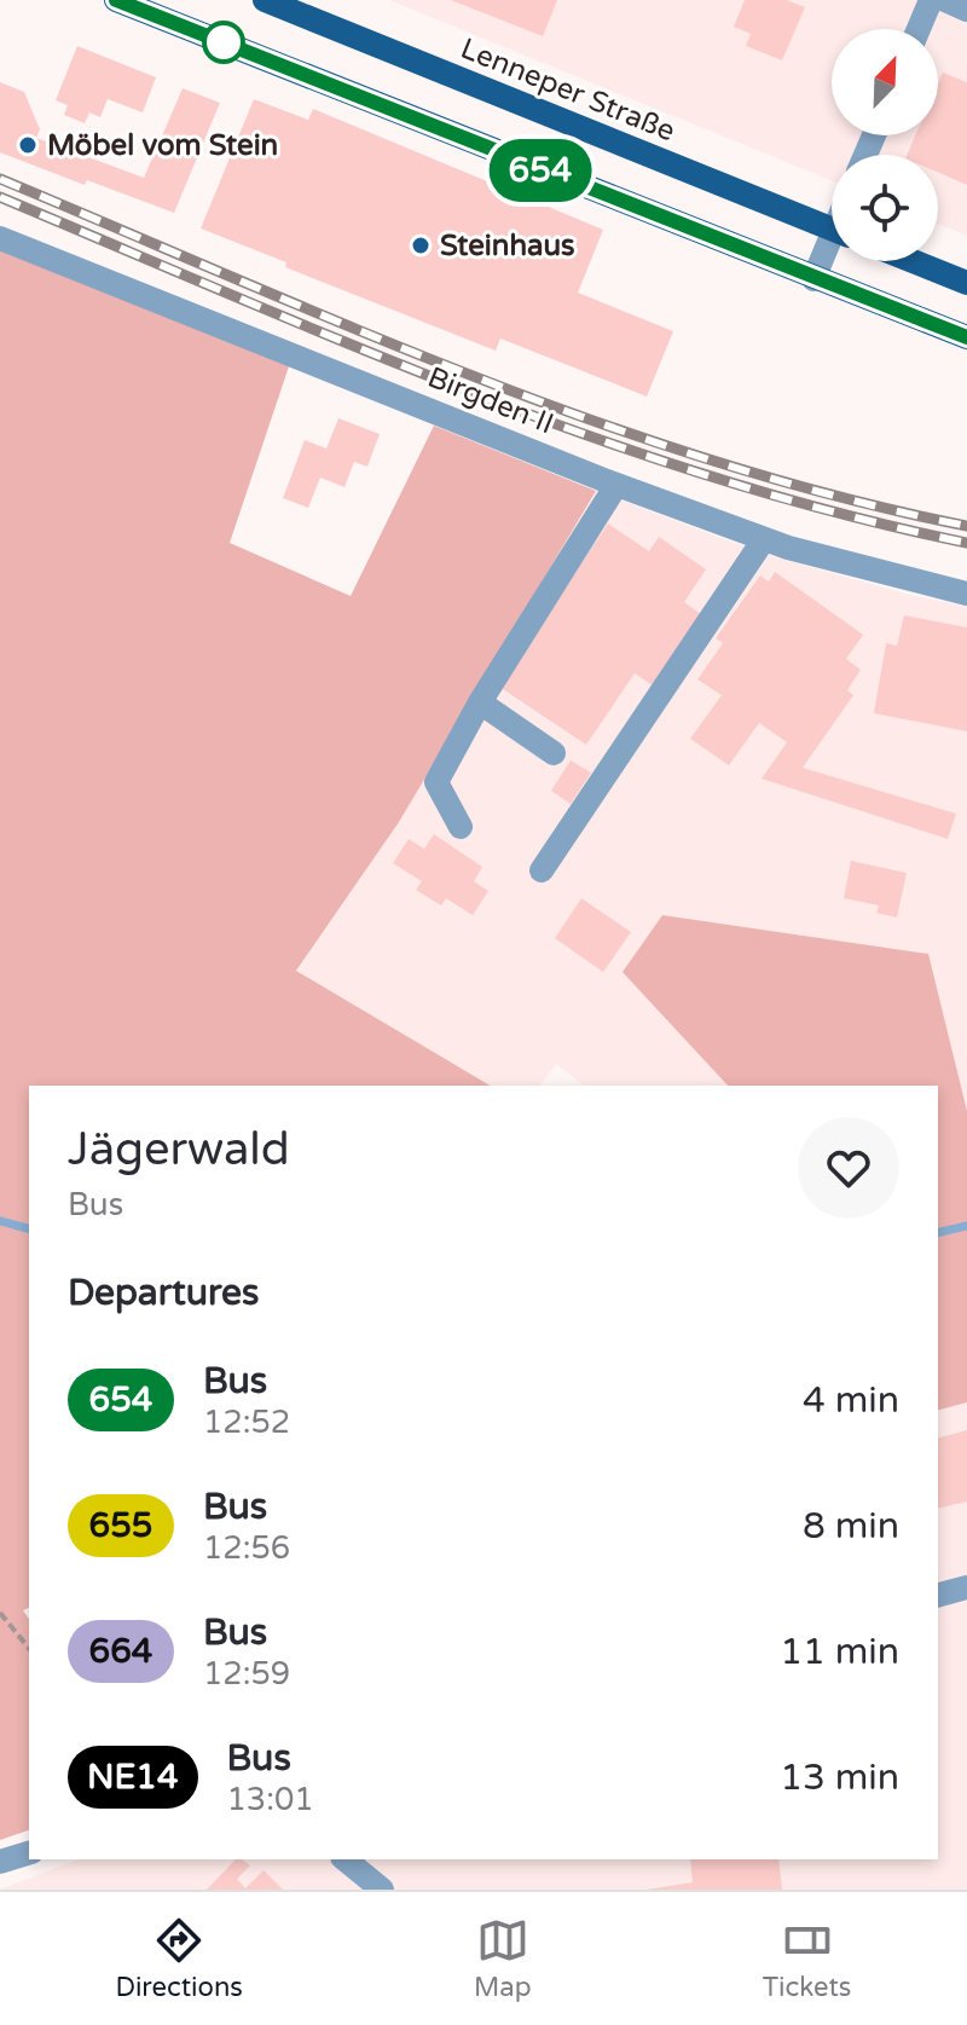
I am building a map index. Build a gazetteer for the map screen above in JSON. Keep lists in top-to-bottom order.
{
  "streets": {
    "main road": ["Lenneper Straße"],
    "street": ["Birgden II"]
  },
  "places": ["Möbel vom Stein", "Steinhaus"],
  "lines": ["bus line 654"],
  "north": "top right",
  "page": {
    "on_map": "654",
    "heading": [
      ["Jägerwald", "Bus"],
      "Departures"
    ],
    "list": [
      {
        "mark": "654",
        "name": "Bus",
        "note": "12:52",
        "value": "4 min"
      },
      {
        "mark": "655",
        "name": "Bus",
        "note": "12:56",
        "value": "8 min"
      },
      {
        "mark": "664",
        "name": "Bus",
        "note": "12:59",
        "value": "11 min"
      },
      {
        "mark": "NE14",
        "name": "Bus",
        "note": "13:01",
        "value": "13 min"
      }
    ],
    "tabs": ["Directions", "Map", "Tickets"]
  }
}
